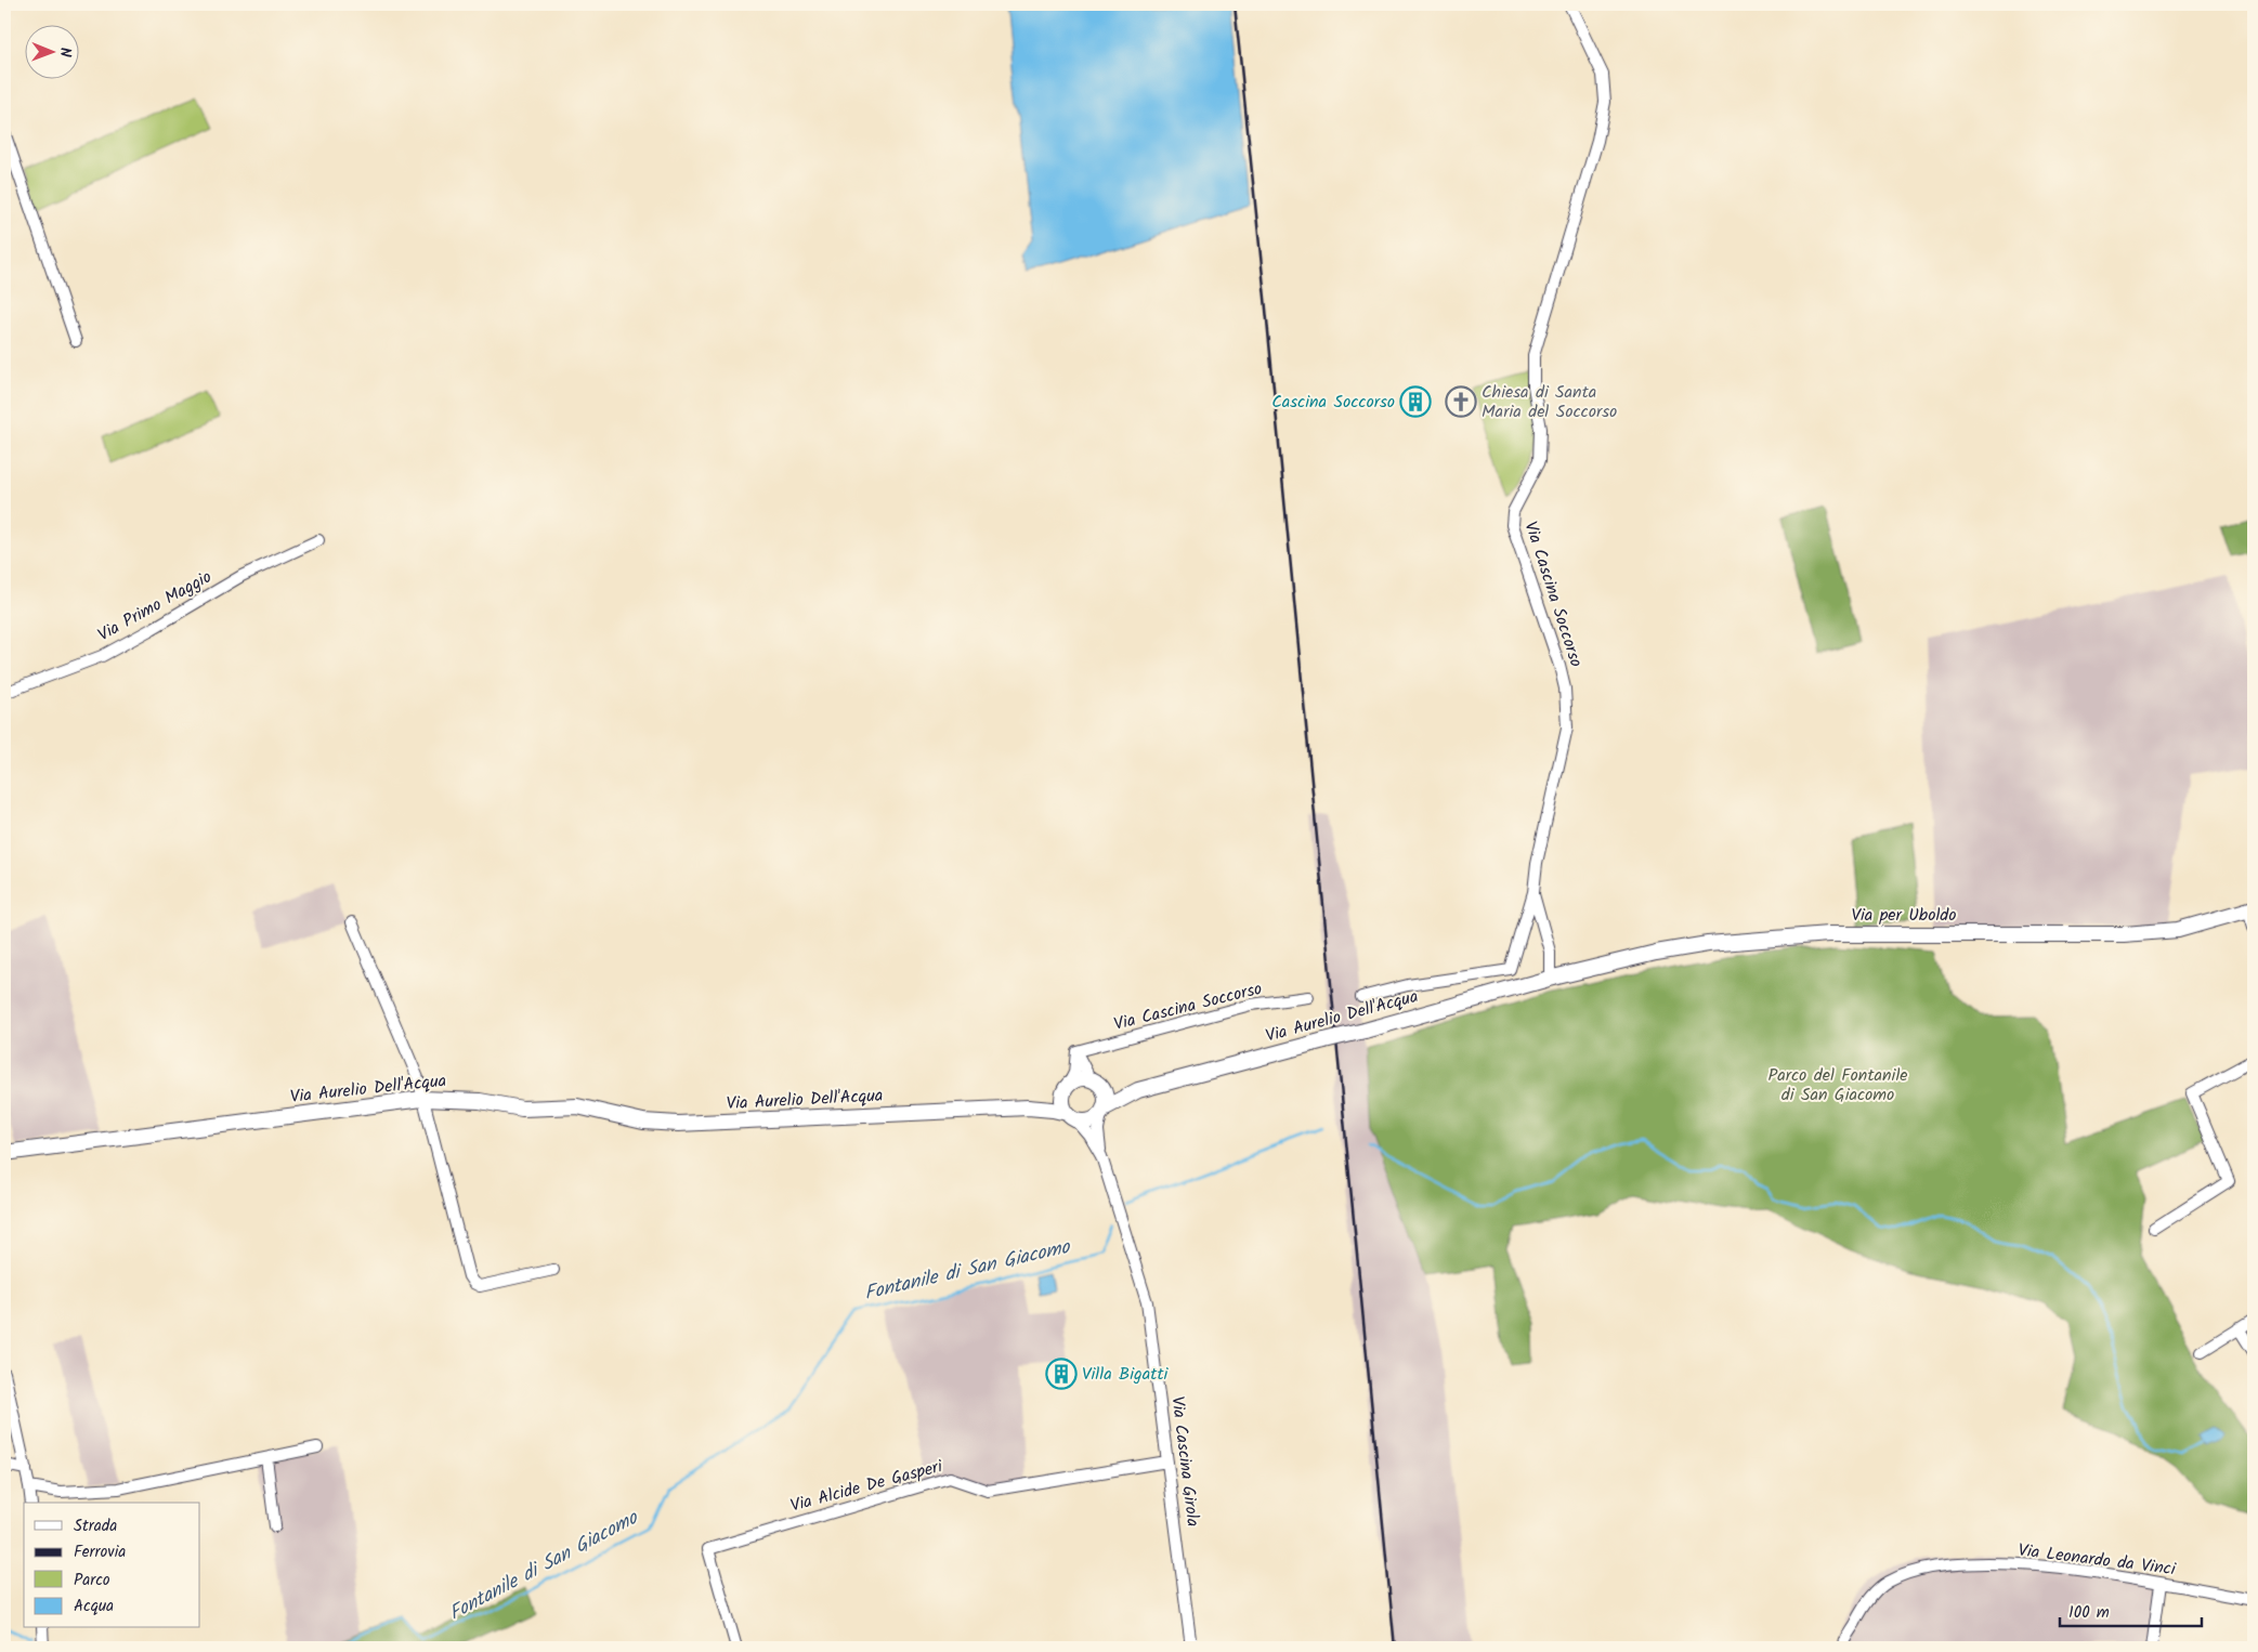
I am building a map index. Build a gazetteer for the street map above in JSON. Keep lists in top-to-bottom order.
{
  "streets": {
    "street": [
      "Via Cascina Soccorso",
      "Via Primo Maggio",
      "Via per Uboldo",
      "Via Aurelio Dell'Acqua",
      "Via Cascina Girola",
      "Via Alcide De Gasperi",
      "Via Leonardo da Vinci"
    ]
  },
  "crossings": [
    ["Via Cascina Soccorso", "Via per Uboldo"],
    ["Via Cascina Soccorso", "Via Aurelio Dell'Acqua"],
    ["Via per Uboldo", "Via Aurelio Dell'Acqua"],
    ["Via Aurelio Dell'Acqua", "Via Cascina Girola"],
    ["Via Cascina Girola", "Via Alcide De Gasperi"]
  ],
  "water": ["Fontanile di San Giacomo"],
  "parks": ["Parco del Fontanile di San Giacomo"],
  "places": {
    "building": ["Cascina Soccorso", "Villa Bigatti"],
    "church": ["Chiesa di Santa Maria del Soccorso"]
  },
  "legend": [
    "Strada",
    "Ferrovia",
    "Parco",
    "Acqua"
  ],
  "scale_bar": "100 m",
  "north": "right"
}
